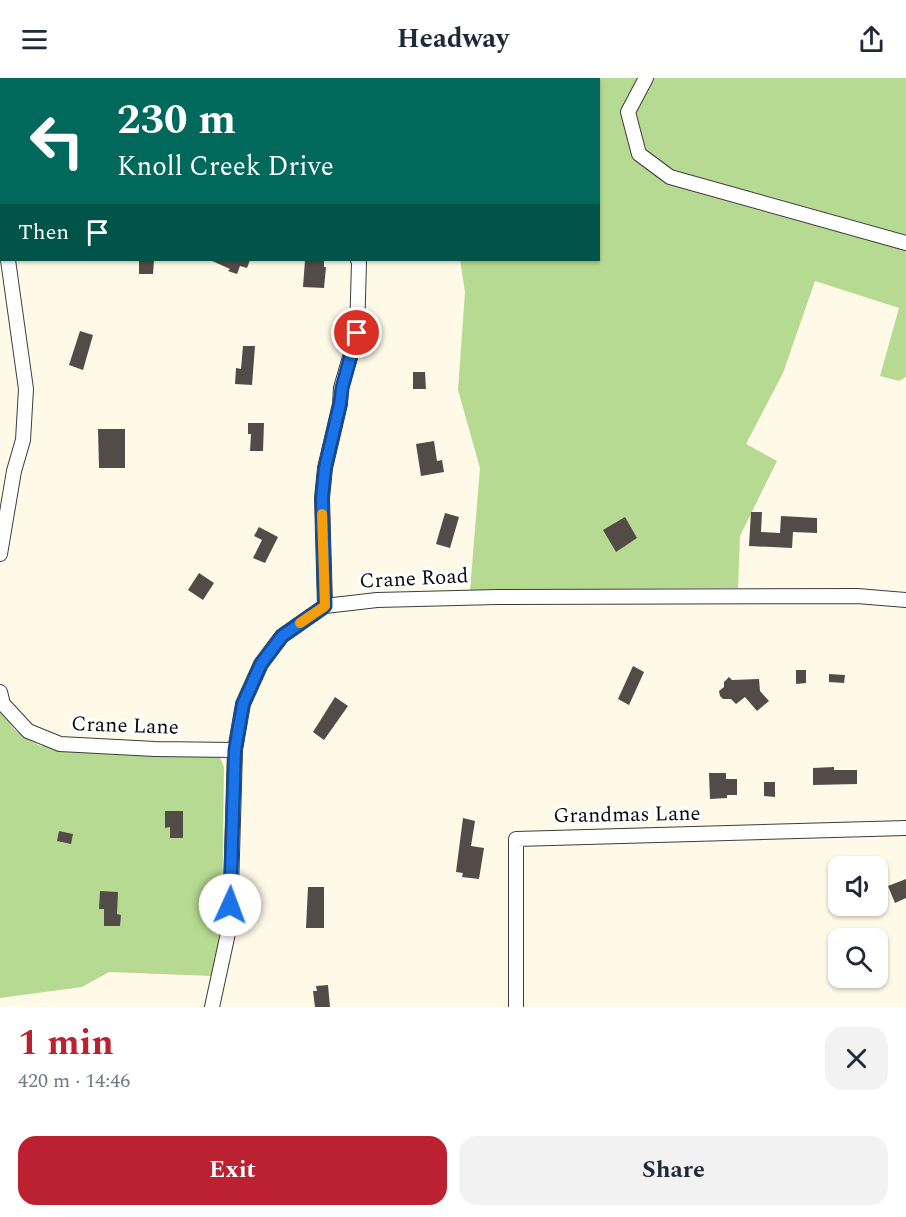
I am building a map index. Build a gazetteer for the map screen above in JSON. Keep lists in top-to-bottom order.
{
  "streets": {
    "street": ["Crane Road", "Crane Lane", "Grandmas Lane"]
  },
  "crossings": [
    ["Crane Road", "Crane Lane"]
  ],
  "page": {
    "header": "Headway",
    "turn": ["230 m", "Knoll Creek Drive"],
    "then": "Then",
    "heading": ["1 min", "420 m · 14:46"],
    "buttons": ["Exit", "Share"]
  }
}
